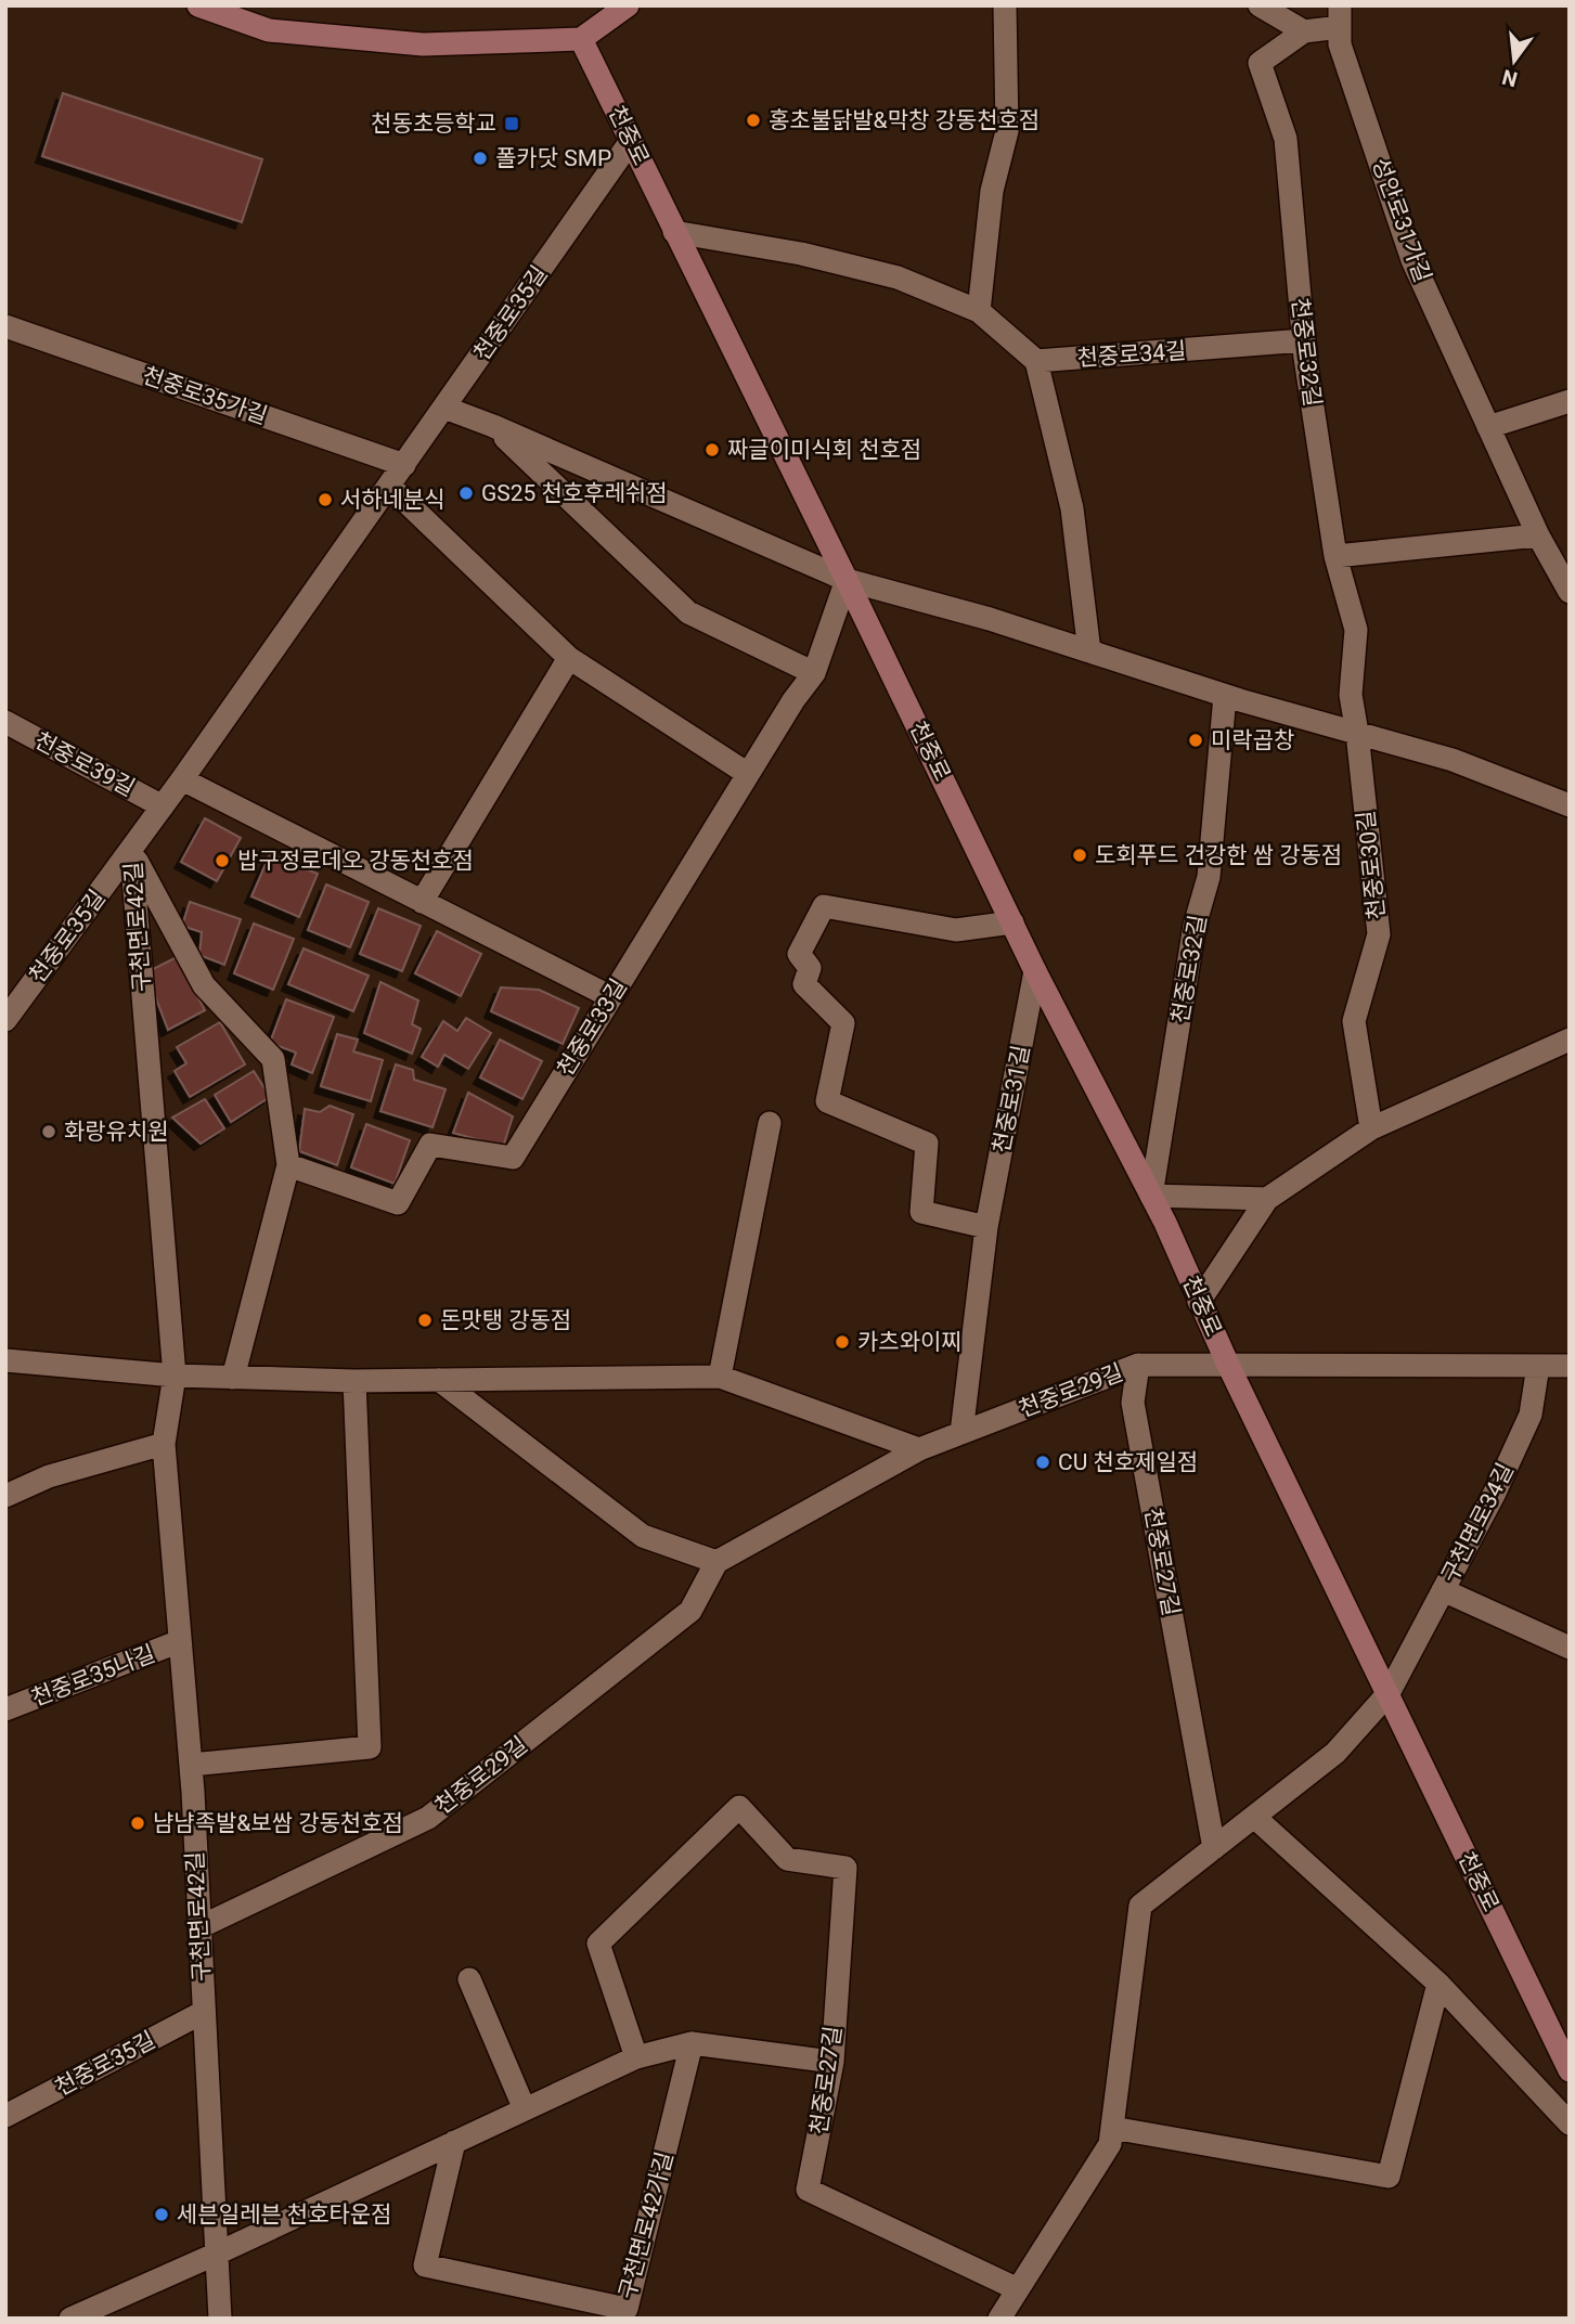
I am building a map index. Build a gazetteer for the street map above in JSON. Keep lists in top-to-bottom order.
{
  "streets": {
    "street": [
      "천중로",
      "성안로31가길",
      "천중로35길",
      "천중로32길",
      "천중로34길",
      "천중로35가길",
      "천중로39길",
      "천중로30길",
      "구천면로42길",
      "천중로33길",
      "천중로31길",
      "천중로29길",
      "구천면로34길",
      "천중로27길",
      "천중로35나길",
      "구천면로42가길"
    ]
  },
  "crossings": [
    ["천중로", "천중로35길"],
    ["천중로", "천중로32길"],
    ["천중로", "천중로33길"],
    ["천중로", "천중로31길"],
    ["천중로", "천중로29길"],
    ["성안로31가길", "천중로32길"],
    ["천중로35길", "천중로35가길"],
    ["천중로35길", "천중로39길"],
    ["천중로35길", "구천면로42길"],
    ["천중로32길", "천중로34길"],
    ["천중로32길", "천중로30길"],
    ["구천면로42길", "천중로33길"],
    ["구천면로42길", "천중로29길"],
    ["구천면로42길", "천중로35나길"],
    ["천중로31길", "천중로29길"],
    ["천중로29길", "천중로27길"]
  ],
  "places": {
    "other": [
      "홍초불닭발&막창 강동천호점",
      "폴카닷 SMP",
      "짜글이미식회 천호점",
      "GS25 천호후레쉬점",
      "서하네분식",
      "미락곱창",
      "도회푸드 건강한 쌈 강동점",
      "밥구정로데오 강동천호점",
      "화랑유치원",
      "돈맛탱 강동점",
      "카츠와이찌",
      "CU 천호제일점",
      "냠냠족발&보쌈 강동천호점",
      "세븐일레븐 천호타운점"
    ],
    "transit": ["천동초등학교"]
  },
  "north": "bottom"
}
